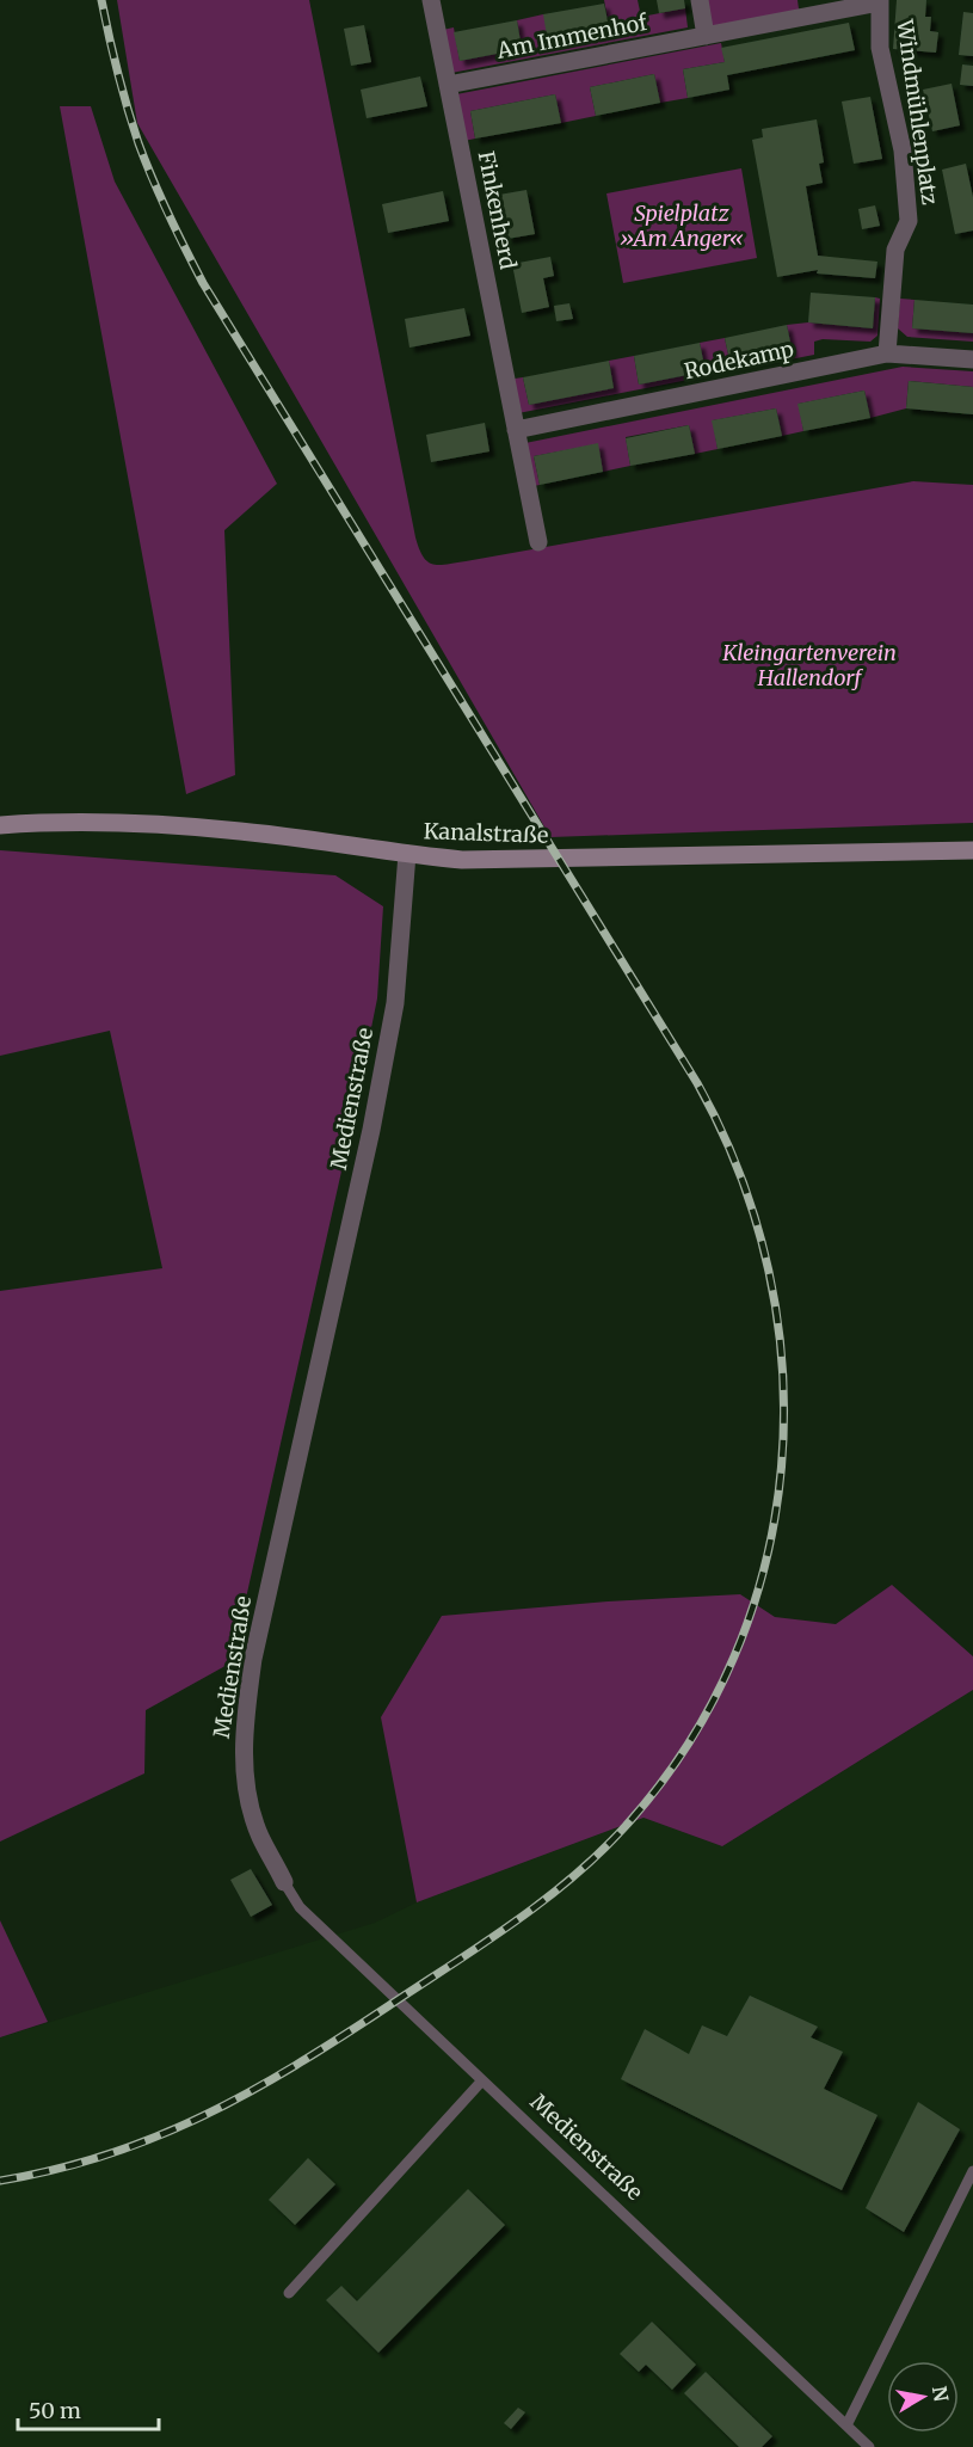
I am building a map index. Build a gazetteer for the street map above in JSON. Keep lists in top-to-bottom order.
{
  "streets": {
    "street": [
      "Am Immenhof",
      "Windmühlenplatz",
      "Finkenherd",
      "Rodekamp",
      "Kanalstraße",
      "Medienstraße"
    ]
  },
  "crossings": [
    ["Am Immenhof", "Windmühlenplatz"],
    ["Am Immenhof", "Finkenherd"],
    ["Windmühlenplatz", "Rodekamp"],
    ["Finkenherd", "Rodekamp"],
    ["Kanalstraße", "Medienstraße"]
  ],
  "parks": ["Spielplatz »Am Anger«", "Kleingartenverein Hallendorf"],
  "scale_bar": "50 m",
  "north": "right"
}
